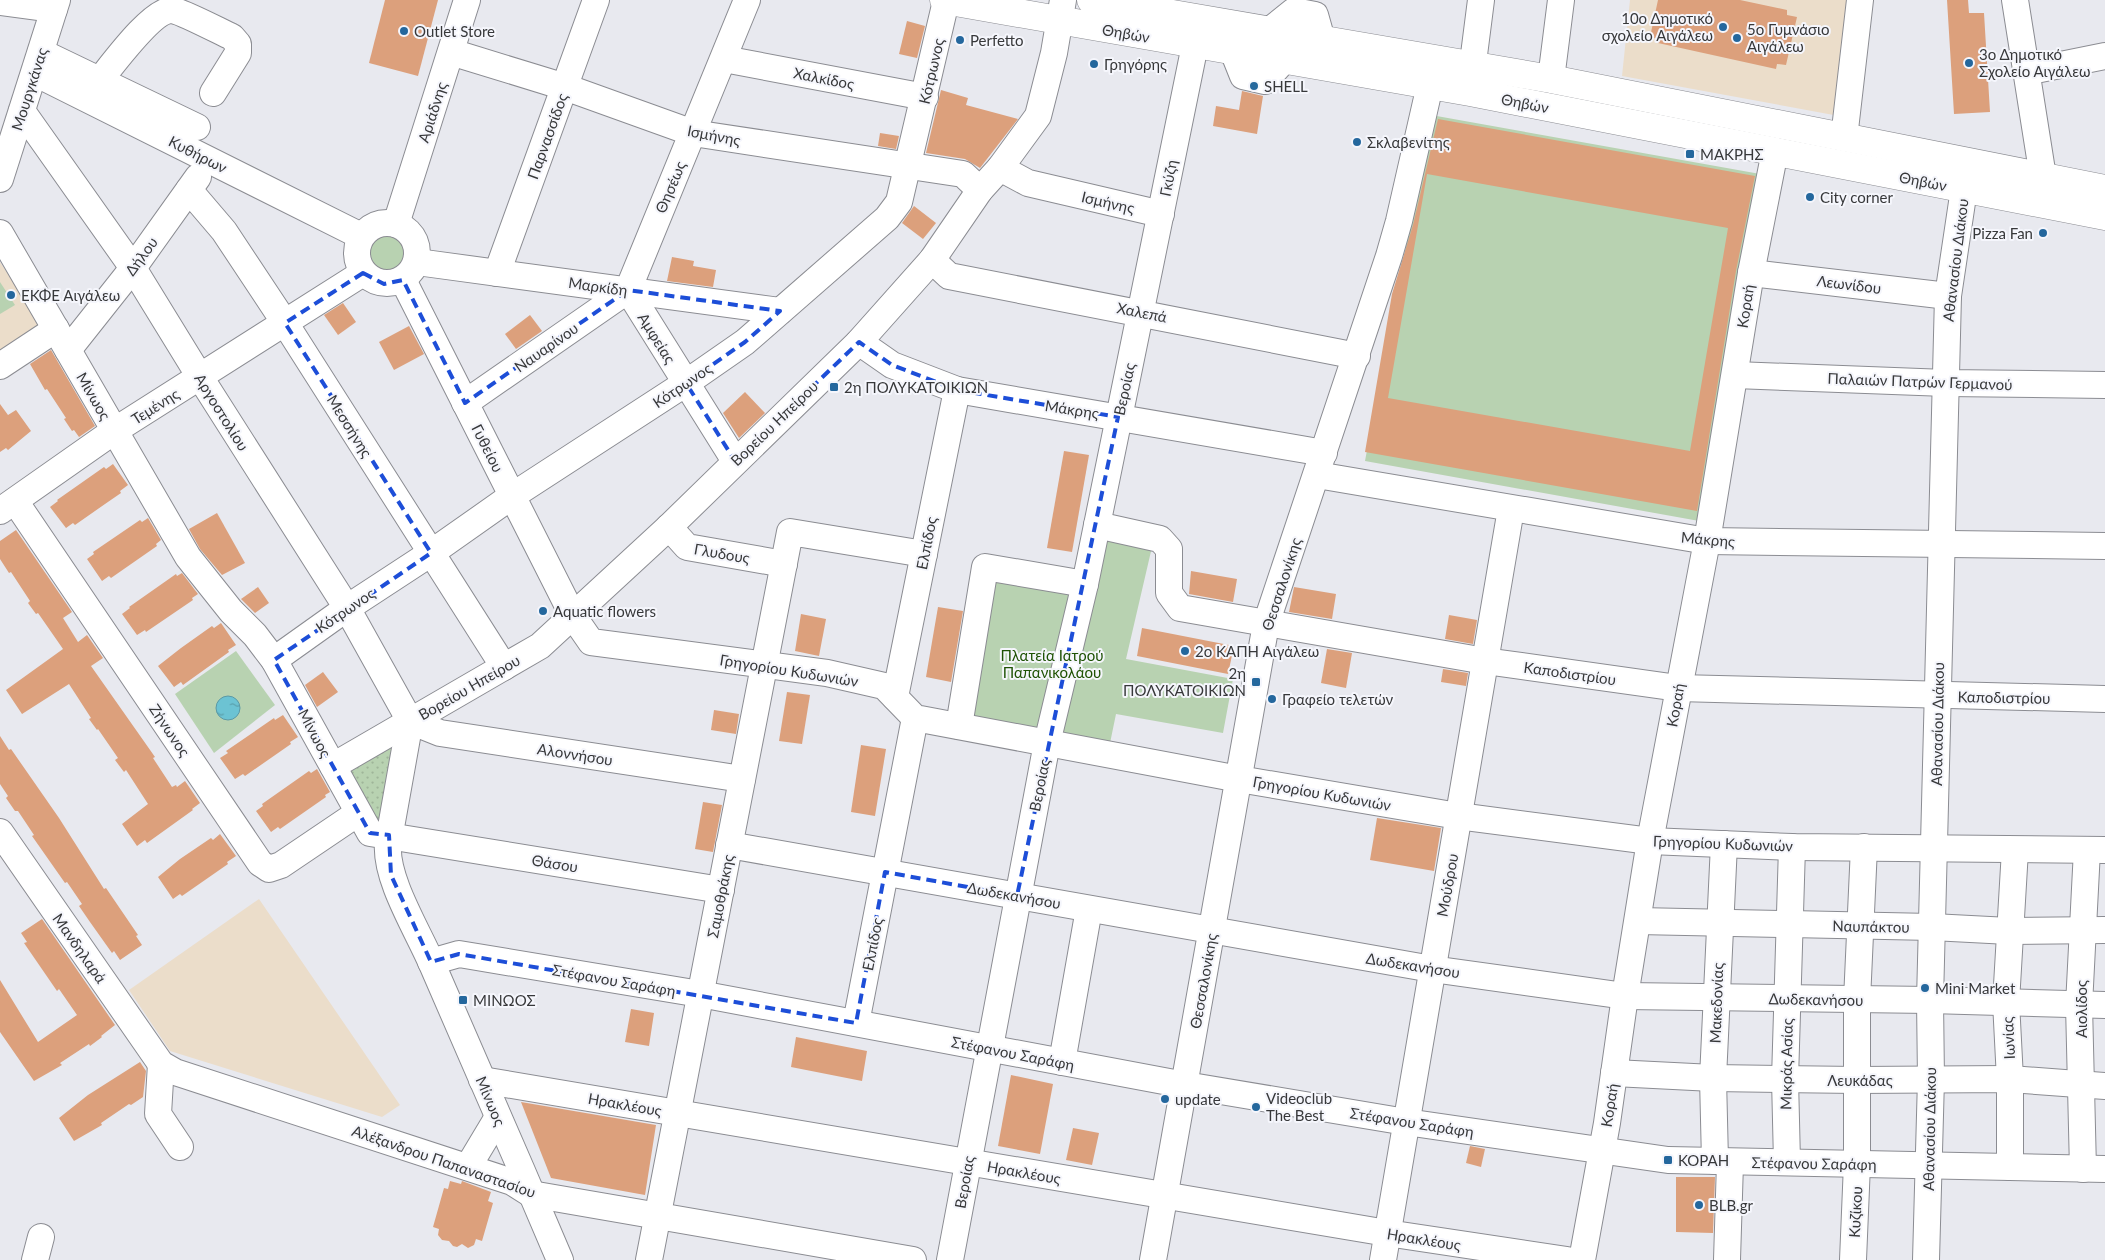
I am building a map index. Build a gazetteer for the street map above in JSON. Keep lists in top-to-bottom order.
{
  "streets": {
    "main road": ["Θηβών"],
    "street": [
      "Κότρωνος",
      "Χαλκίδος",
      "Μουργκάνας",
      "Αριάδνης",
      "Ισμήνης",
      "Παρνασσίδος",
      "Κυθήρων",
      "Γκύζη",
      "Θησέως",
      "Δήλου",
      "Αθανασίου Διάκου",
      "Λεωνίδου",
      "Μαρκίδη",
      "Κοραή",
      "Χαλεπά",
      "Αμφείας",
      "Ναυαρίνου",
      "Παλαιών Πατρών Γερμανού",
      "Βεροίας",
      "Μίνωος",
      "Τεμένης",
      "Μάκρης",
      "Αργοστολίου",
      "Βορείου Ηπείρου",
      "Μεσσήνης",
      "Γυθείου",
      "Ελπίδος",
      "Γλυδους",
      "Θεσσαλονίκης",
      "Γρηγορίου Κυδωνιών",
      "Καποδιστρίου",
      "Ζήνωνος",
      "Αλοννήσου",
      "Θάσου",
      "Μούδρου",
      "Δωδεκανήσου",
      "Σαμοθράκης",
      "Ναυπάκτου",
      "Μανδηλαρά",
      "Στέφανου Σαράφη",
      "Μακεδονίας",
      "Αιολίδος",
      "Ιωνίας",
      "Μικράς Ασίας",
      "Λευκάδας",
      "Ηρακλέους",
      "Αλέξανδρου Παπαναστασίου",
      "Κυζίκου"
    ]
  },
  "crossings": [
    ["Θηβών", "Κότρωνος"],
    ["Θηβών", "Γκύζη"],
    ["Θηβών", "Αθανασίου Διάκου"],
    ["Θηβών", "Κοραή"],
    ["Θηβών", "Βορείου Ηπείρου"],
    ["Θηβών", "Θεσσαλονίκης"],
    ["Κότρωνος", "Χαλκίδος"],
    ["Κότρωνος", "Ισμήνης"],
    ["Κότρωνος", "Μαρκίδη"],
    ["Κότρωνος", "Αμφείας"],
    ["Κότρωνος", "Μίνωος"],
    ["Κότρωνος", "Αργοστολίου"],
    ["Κότρωνος", "Μεσσήνης"],
    ["Κότρωνος", "Γυθείου"],
    ["Χαλκίδος", "Θησέως"],
    ["Μουργκάνας", "Κυθήρων"],
    ["Μουργκάνας", "Αργοστολίου"],
    ["Αριάδνης", "Ισμήνης"],
    ["Αριάδνης", "Κυθήρων"],
    ["Αριάδνης", "Μαρκίδη"],
    ["Αριάδνης", "Τεμένης"],
    ["Αριάδνης", "Γυθείου"],
    ["Ισμήνης", "Παρνασσίδος"],
    ["Ισμήνης", "Γκύζη"],
    ["Ισμήνης", "Θησέως"],
    ["Ισμήνης", "Βορείου Ηπείρου"],
    ["Παρνασσίδος", "Μαρκίδη"],
    ["Κυθήρων", "Δήλου"],
    ["Κυθήρων", "Μαρκίδη"],
    ["Κυθήρων", "Τεμένης"],
    ["Κυθήρων", "Γυθείου"],
    ["Γκύζη", "Χαλεπά"],
    ["Γκύζη", "Βεροίας"],
    ["Θησέως", "Μαρκίδη"],
    ["Θησέως", "Αμφείας"],
    ["Θησέως", "Ναυαρίνου"],
    ["Δήλου", "Μίνωος"],
    ["Δήλου", "Αργοστολίου"],
    ["Δήλου", "Μεσσήνης"],
    ["Αθανασίου Διάκου", "Λεωνίδου"],
    ["Αθανασίου Διάκου", "Παλαιών Πατρών Γερμανού"],
    ["Αθανασίου Διάκου", "Μάκρης"],
    ["Αθανασίου Διάκου", "Γρηγορίου Κυδωνιών"],
    ["Αθανασίου Διάκου", "Καποδιστρίου"],
    ["Αθανασίου Διάκου", "Δωδεκανήσου"],
    ["Αθανασίου Διάκου", "Ναυπάκτου"],
    ["Αθανασίου Διάκου", "Στέφανου Σαράφη"],
    ["Αθανασίου Διάκου", "Λευκάδας"],
    ["Λεωνίδου", "Κοραή"],
    ["Μαρκίδη", "Αμφείας"],
    ["Μαρκίδη", "Ναυαρίνου"],
    ["Μαρκίδη", "Τεμένης"],
    ["Μαρκίδη", "Γυθείου"],
    ["Κοραή", "Παλαιών Πατρών Γερμανού"],
    ["Κοραή", "Μάκρης"],
    ["Κοραή", "Γρηγορίου Κυδωνιών"],
    ["Κοραή", "Καποδιστρίου"],
    ["Κοραή", "Δωδεκανήσου"],
    ["Κοραή", "Ναυπάκτου"],
    ["Κοραή", "Στέφανου Σαράφη"],
    ["Κοραή", "Λευκάδας"],
    ["Χαλεπά", "Βεροίας"],
    ["Χαλεπά", "Βορείου Ηπείρου"],
    ["Χαλεπά", "Θεσσαλονίκης"],
    ["Αμφείας", "Ναυαρίνου"],
    ["Αμφείας", "Βορείου Ηπείρου"],
    ["Ναυαρίνου", "Γυθείου"],
    ["Βεροίας", "Μάκρης"],
    ["Βεροίας", "Γρηγορίου Κυδωνιών"],
    ["Βεροίας", "Καποδιστρίου"],
    ["Βεροίας", "Δωδεκανήσου"],
    ["Βεροίας", "Στέφανου Σαράφη"],
    ["Βεροίας", "Ηρακλέους"],
    ["Μίνωος", "Τεμένης"],
    ["Μίνωος", "Βορείου Ηπείρου"],
    ["Μίνωος", "Ζήνωνος"],
    ["Μίνωος", "Θάσου"],
    ["Μίνωος", "Στέφανου Σαράφη"],
    ["Μίνωος", "Ηρακλέους"],
    ["Μίνωος", "Αλέξανδρου Παπαναστασίου"],
    ["Τεμένης", "Αργοστολίου"],
    ["Τεμένης", "Μεσσήνης"],
    ["Τεμένης", "Γυθείου"],
    ["Τεμένης", "Ζήνωνος"],
    ["Μάκρης", "Βορείου Ηπείρου"],
    ["Μάκρης", "Ελπίδος"],
    ["Μάκρης", "Θεσσαλονίκης"],
    ["Μάκρης", "Μούδρου"],
    ["Αργοστολίου", "Βορείου Ηπείρου"],
    ["Αργοστολίου", "Αλοννήσου"],
    ["Βορείου Ηπείρου", "Μεσσήνης"],
    ["Βορείου Ηπείρου", "Γυθείου"],
    ["Βορείου Ηπείρου", "Γλυδους"],
    ["Βορείου Ηπείρου", "Γρηγορίου Κυδωνιών"],
    ["Βορείου Ηπείρου", "Αλοννήσου"],
    ["Βορείου Ηπείρου", "Θάσου"],
    ["Γυθείου", "Γρηγορίου Κυδωνιών"],
    ["Ελπίδος", "Γρηγορίου Κυδωνιών"],
    ["Ελπίδος", "Δωδεκανήσου"],
    ["Ελπίδος", "Σαμοθράκης"],
    ["Ελπίδος", "Στέφανου Σαράφη"],
    ["Γλυδους", "Σαμοθράκης"],
    ["Θεσσαλονίκης", "Γρηγορίου Κυδωνιών"],
    ["Θεσσαλονίκης", "Καποδιστρίου"],
    ["Θεσσαλονίκης", "Δωδεκανήσου"],
    ["Θεσσαλονίκης", "Στέφανου Σαράφη"],
    ["Θεσσαλονίκης", "Ηρακλέους"],
    ["Γρηγορίου Κυδωνιών", "Μούδρου"],
    ["Γρηγορίου Κυδωνιών", "Σαμοθράκης"],
    ["Γρηγορίου Κυδωνιών", "Μακεδονίας"],
    ["Γρηγορίου Κυδωνιών", "Αιολίδος"],
    ["Γρηγορίου Κυδωνιών", "Ιωνίας"],
    ["Γρηγορίου Κυδωνιών", "Μικράς Ασίας"],
    ["Γρηγορίου Κυδωνιών", "Κυζίκου"],
    ["Καποδιστρίου", "Μούδρου"],
    ["Αλοννήσου", "Σαμοθράκης"],
    ["Θάσου", "Σαμοθράκης"],
    ["Μούδρου", "Δωδεκανήσου"],
    ["Μούδρου", "Στέφανου Σαράφη"],
    ["Μούδρου", "Ηρακλέους"],
    ["Δωδεκανήσου", "Σαμοθράκης"],
    ["Δωδεκανήσου", "Μακεδονίας"],
    ["Δωδεκανήσου", "Αιολίδος"],
    ["Δωδεκανήσου", "Ιωνίας"],
    ["Δωδεκανήσου", "Μικράς Ασίας"],
    ["Δωδεκανήσου", "Κυζίκου"],
    ["Σαμοθράκης", "Στέφανου Σαράφη"],
    ["Σαμοθράκης", "Ηρακλέους"],
    ["Σαμοθράκης", "Αλέξανδρου Παπαναστασίου"],
    ["Ναυπάκτου", "Μακεδονίας"],
    ["Ναυπάκτου", "Αιολίδος"],
    ["Ναυπάκτου", "Ιωνίας"],
    ["Ναυπάκτου", "Μικράς Ασίας"],
    ["Ναυπάκτου", "Κυζίκου"],
    ["Μανδηλαρά", "Αλέξανδρου Παπαναστασίου"],
    ["Στέφανου Σαράφη", "Μακεδονίας"],
    ["Στέφανου Σαράφη", "Αιολίδος"],
    ["Στέφανου Σαράφη", "Ιωνίας"],
    ["Στέφανου Σαράφη", "Μικράς Ασίας"],
    ["Στέφανου Σαράφη", "Κυζίκου"],
    ["Μακεδονίας", "Λευκάδας"],
    ["Αιολίδος", "Λευκάδας"],
    ["Ιωνίας", "Λευκάδας"],
    ["Μικράς Ασίας", "Λευκάδας"],
    ["Λευκάδας", "Κυζίκου"]
  ],
  "parks": ["Πλατεία Ιατρού Παπανικολάου"],
  "places": {
    "other": [
      "10ο Δημοτικό σχολείο Αιγάλεω",
      "Outlet Store",
      "5ο Γυμνάσιο Αιγάλεω",
      "Perfetto",
      "3ο Δημοτικό Σχολείο Αιγάλεω",
      "Γρηγόρης",
      "SHELL",
      "Σκλαβενίτης",
      "City corner",
      "Pizza Fan",
      "ΕΚΦΕ Αιγάλεω",
      "Aquatic flowers",
      "2ο ΚΑΠΗ Αιγάλεω",
      "Γραφείο τελετών",
      "Mini Market",
      "update",
      "Videoclub The Best",
      "BLB.gr"
    ],
    "transit": [
      "ΜΑΚΡΗΣ",
      "2η ΠΟΛΥΚΑΤΟΙΚΙΏΝ",
      "2η ΠΟΛΥΚΑΤΟΙΚΙΩΝ",
      "ΜΙΝΩΟΣ",
      "ΚΟΡΑΗ"
    ]
  }
}
